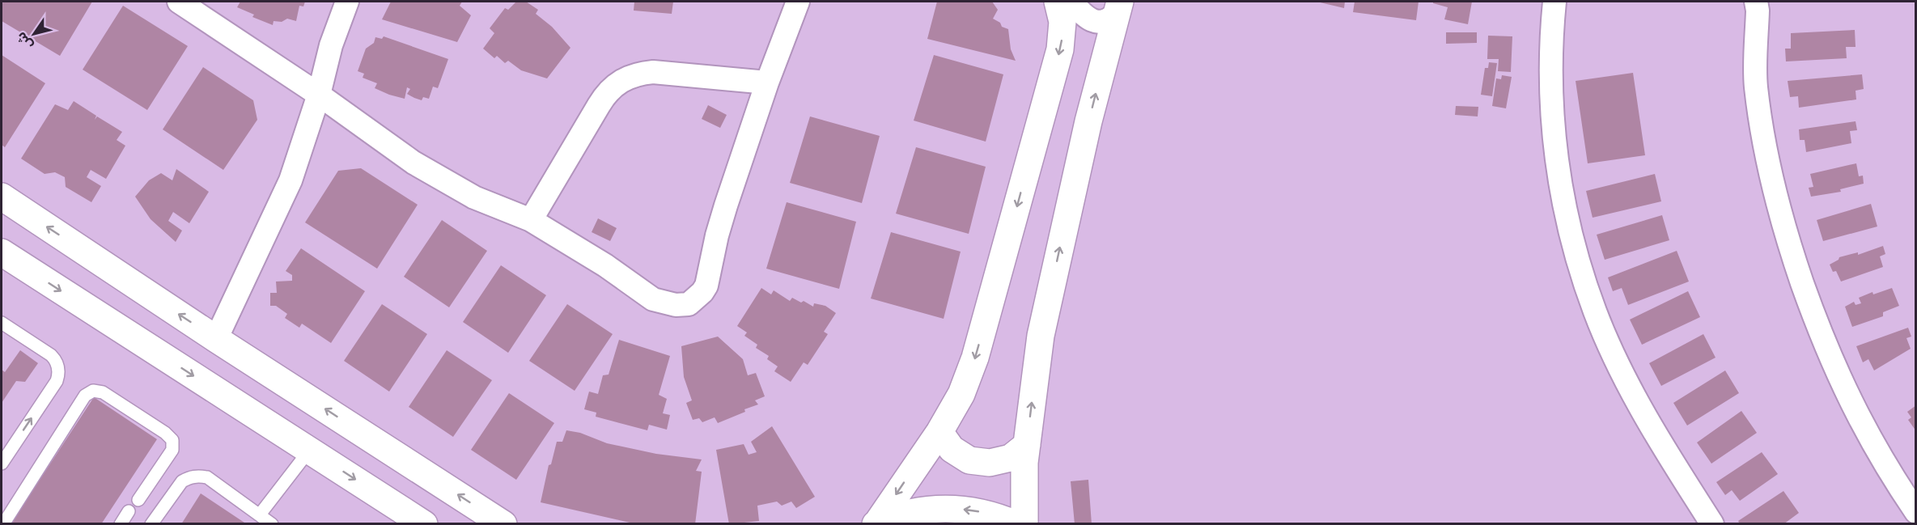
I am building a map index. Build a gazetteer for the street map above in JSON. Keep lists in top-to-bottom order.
{
  "north": "bottom left"
}
